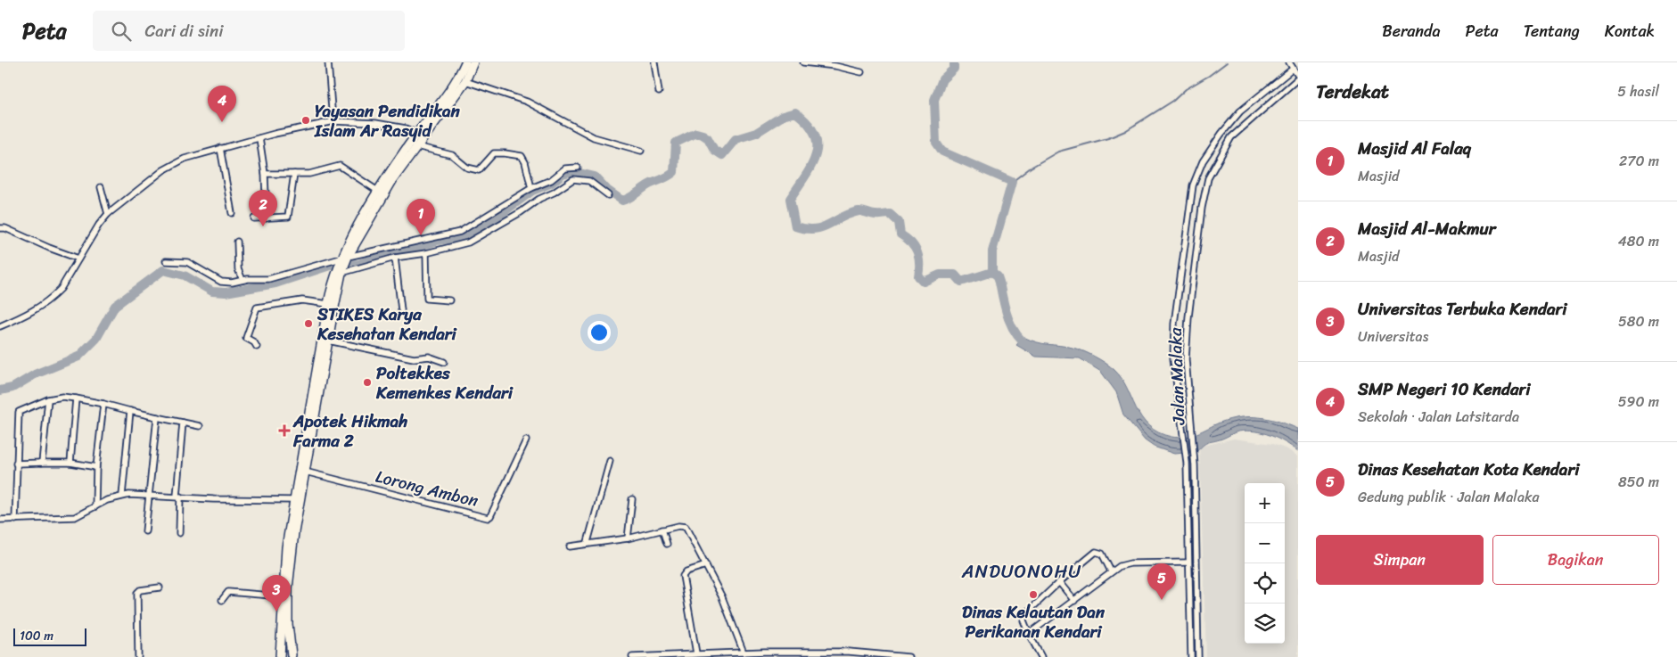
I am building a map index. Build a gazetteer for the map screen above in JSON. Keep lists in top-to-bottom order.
{
  "streets": {
    "street": ["Jalan Malaka", "Lorong Ambon"]
  },
  "districts": ["ANDUONOHU"],
  "places": {
    "other": [
      "Yayasan Pendidikan Islam Ar Rasyid",
      "STIKES Karya Kesehatan Kendari",
      "Poltekkes Kemenkes Kendari",
      "Dinas Kelautan Dan Perikanan Kendari"
    ],
    "health": ["Apotek Hikmah Farma 2"]
  },
  "scale_bar": "100 m",
  "page": {
    "header": "Peta",
    "search": "Cari di sini",
    "nav": [
      "Beranda",
      "Peta",
      "Tentang",
      "Kontak"
    ],
    "heading": ["Terdekat", "5 hasil"],
    "pins": [
      "4",
      "2",
      "1",
      "5",
      "3"
    ],
    "list": [
      {
        "mark": "1",
        "name": "Masjid Al Falaq",
        "note": "Masjid",
        "value": "270 m"
      },
      {
        "mark": "2",
        "name": "Masjid Al-Makmur",
        "note": "Masjid",
        "value": "480 m"
      },
      {
        "mark": "3",
        "name": "Universitas Terbuka Kendari",
        "note": "Universitas",
        "value": "580 m"
      },
      {
        "mark": "4",
        "name": "SMP Negeri 10 Kendari",
        "note": "Sekolah · Jalan Latsitarda",
        "value": "590 m"
      },
      {
        "mark": "5",
        "name": "Dinas Kesehatan Kota Kendari",
        "note": "Gedung publik · Jalan Malaka",
        "value": "850 m"
      }
    ],
    "map_buttons": ["+", "−"],
    "buttons": ["Simpan", "Bagikan"],
    "scale": "100 m"
  }
}
